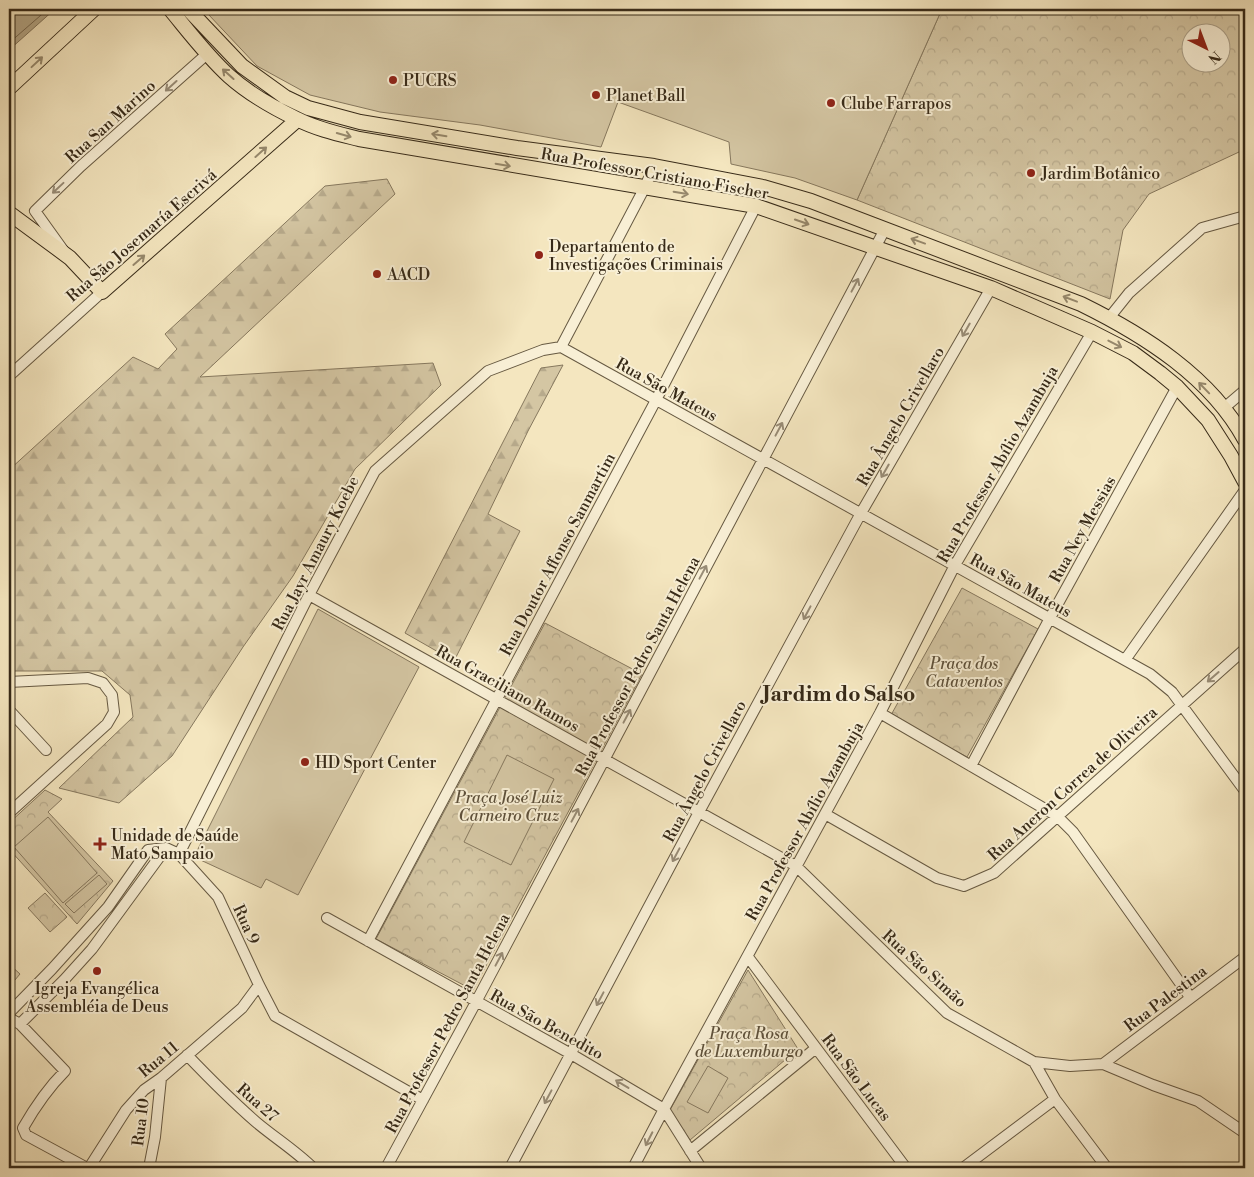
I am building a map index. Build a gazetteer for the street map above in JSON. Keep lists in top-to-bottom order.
{
  "streets": {
    "main road": ["Rua Professor Cristiano Fischer", "Rua São Josemaría Escrivá"],
    "street": [
      "Rua San Marino",
      "Rua São Mateus",
      "Rua Ângelo Crivellaro",
      "Rua Professor Abílio Azambuja",
      "Rua Ney Messias",
      "Rua Jayr Amaury Koebe",
      "Rua Doutor Affonso Sanmartim",
      "Rua Professor Pedro Santa Helena",
      "Rua Graciliano Ramos",
      "Rua Aneron Correa de Oliveira",
      "Rua 9",
      "Rua São Simão",
      "Rua Palestina",
      "Rua São Benedito",
      "Rua 11",
      "Rua São Lucas",
      "Rua 27",
      "Rua 10"
    ]
  },
  "crossings": [
    ["Rua San Marino", "Rua Professor Cristiano Fischer"],
    ["Rua Professor Cristiano Fischer", "Rua São Josemaría Escrivá"],
    ["Rua Professor Cristiano Fischer", "Rua Ângelo Crivellaro"],
    ["Rua Professor Cristiano Fischer", "Rua Professor Abílio Azambuja"],
    ["Rua Professor Cristiano Fischer", "Rua Ney Messias"],
    ["Rua Professor Cristiano Fischer", "Rua Doutor Affonso Sanmartim"],
    ["Rua Professor Cristiano Fischer", "Rua Professor Pedro Santa Helena"],
    ["Rua São Mateus", "Rua Ângelo Crivellaro"],
    ["Rua São Mateus", "Rua Professor Abílio Azambuja"],
    ["Rua São Mateus", "Rua Ney Messias"],
    ["Rua São Mateus", "Rua Jayr Amaury Koebe"],
    ["Rua São Mateus", "Rua Doutor Affonso Sanmartim"],
    ["Rua São Mateus", "Rua Professor Pedro Santa Helena"],
    ["Rua São Mateus", "Rua Aneron Correa de Oliveira"],
    ["Rua Ângelo Crivellaro", "Rua Graciliano Ramos"],
    ["Rua Ângelo Crivellaro", "Rua São Benedito"],
    ["Rua Professor Abílio Azambuja", "Rua Graciliano Ramos"],
    ["Rua Professor Abílio Azambuja", "Rua Aneron Correa de Oliveira"],
    ["Rua Professor Abílio Azambuja", "Rua São Simão"],
    ["Rua Professor Abílio Azambuja", "Rua São Benedito"],
    ["Rua Professor Abílio Azambuja", "Rua São Lucas"],
    ["Rua Jayr Amaury Koebe", "Rua Graciliano Ramos"],
    ["Rua Jayr Amaury Koebe", "Rua 9"],
    ["Rua Doutor Affonso Sanmartim", "Rua Graciliano Ramos"],
    ["Rua Doutor Affonso Sanmartim", "Rua São Benedito"],
    ["Rua Professor Pedro Santa Helena", "Rua Graciliano Ramos"],
    ["Rua Professor Pedro Santa Helena", "Rua 9"],
    ["Rua Professor Pedro Santa Helena", "Rua São Benedito"],
    ["Rua Graciliano Ramos", "Rua São Simão"],
    ["Rua 9", "Rua 11"],
    ["Rua São Simão", "Rua Palestina"],
    ["Rua 11", "Rua 27"],
    ["Rua 11", "Rua 10"]
  ],
  "one_way": [
    "Rua San Marino",
    "Rua São Josemaría Escrivá",
    "Rua Ângelo Crivellaro",
    "Rua Professor Pedro Santa Helena"
  ],
  "districts": ["Jardim do Salso"],
  "parks": ["Praça dos Cataventos", "Praça José Luiz Carneiro Cruz", "Praça Rosa de Luxemburgo"],
  "places": {
    "other": [
      "PUCRS",
      "Planet Ball",
      "Clube Farrapos",
      "Jardim Botânico",
      "Departamento de Investigações Criminais",
      "AACD",
      "HD Sport Center",
      "Igreja Evangélica Assembléia de Deus"
    ],
    "health": ["Unidade de Saúde Mato Sampaio"]
  },
  "north": "bottom right"
}
